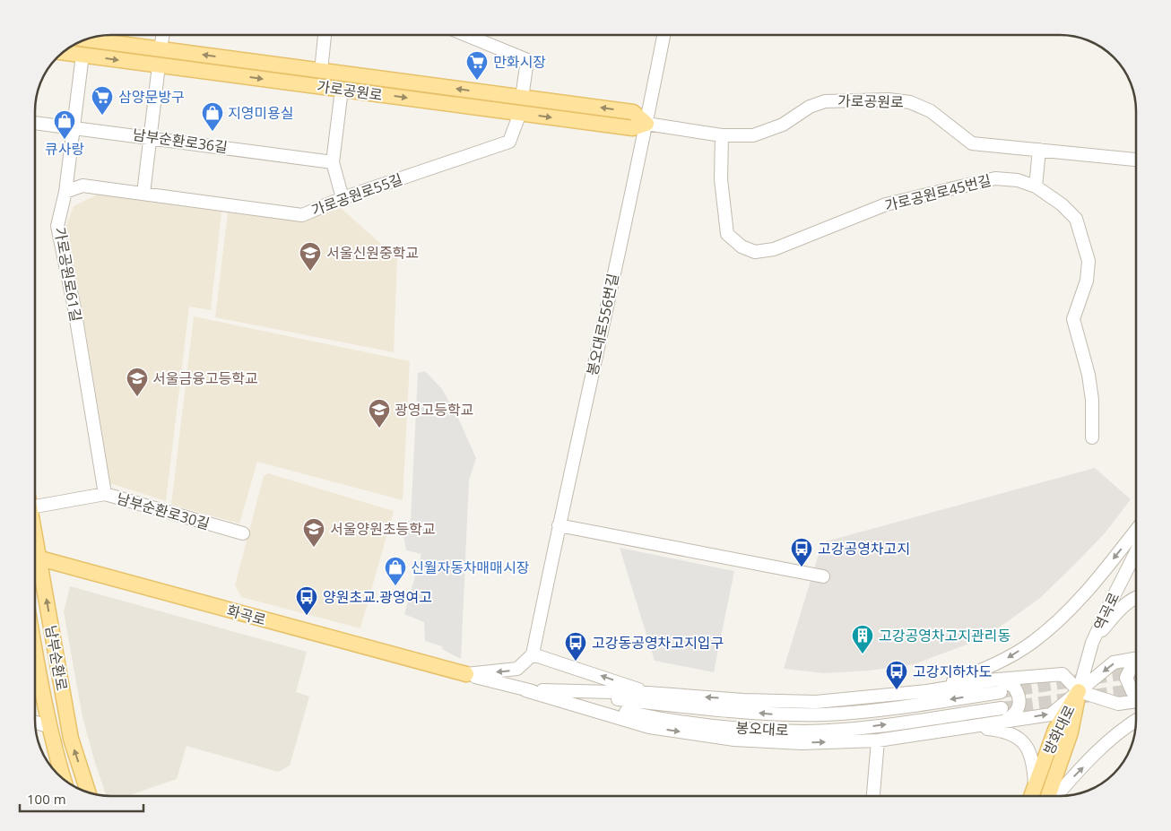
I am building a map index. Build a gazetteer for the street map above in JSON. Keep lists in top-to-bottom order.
{
  "streets": {
    "main road": [
      "가로공원로",
      "화곡로",
      "남부순환로",
      "방화대로"
    ],
    "street": [
      "남부순환로36길",
      "가로공원로45번길",
      "가로공원로55길",
      "가로공원로61길",
      "봉오대로556번길",
      "남부순환로30길",
      "역곡로",
      "봉오대로"
    ]
  },
  "crossings": [
    ["가로공원로", "가로공원로45번길"],
    ["가로공원로", "가로공원로55길"],
    ["가로공원로", "가로공원로61길"],
    ["가로공원로", "봉오대로556번길"],
    ["남부순환로36길", "가로공원로61길"],
    ["가로공원로55길", "가로공원로61길"],
    ["가로공원로61길", "남부순환로30길"],
    ["역곡로", "방화대로"],
    ["화곡로", "봉오대로"]
  ],
  "places": {
    "supermarket": ["만화시장", "삼양문방구"],
    "shop": ["지영미용실", "큐사랑", "신월자동차매매시장"],
    "school or university": [
      "서울신원중학교",
      "서울금융고등학교",
      "광영고등학교",
      "서울양원초등학교"
    ],
    "bus stop": [
      "고강공영차고지",
      "양원초교.광영여고",
      "고강동공영차고지입구",
      "고강지하차도"
    ],
    "building": ["고강공영차고지관리동"]
  },
  "scale_bar": "100 m"
}
